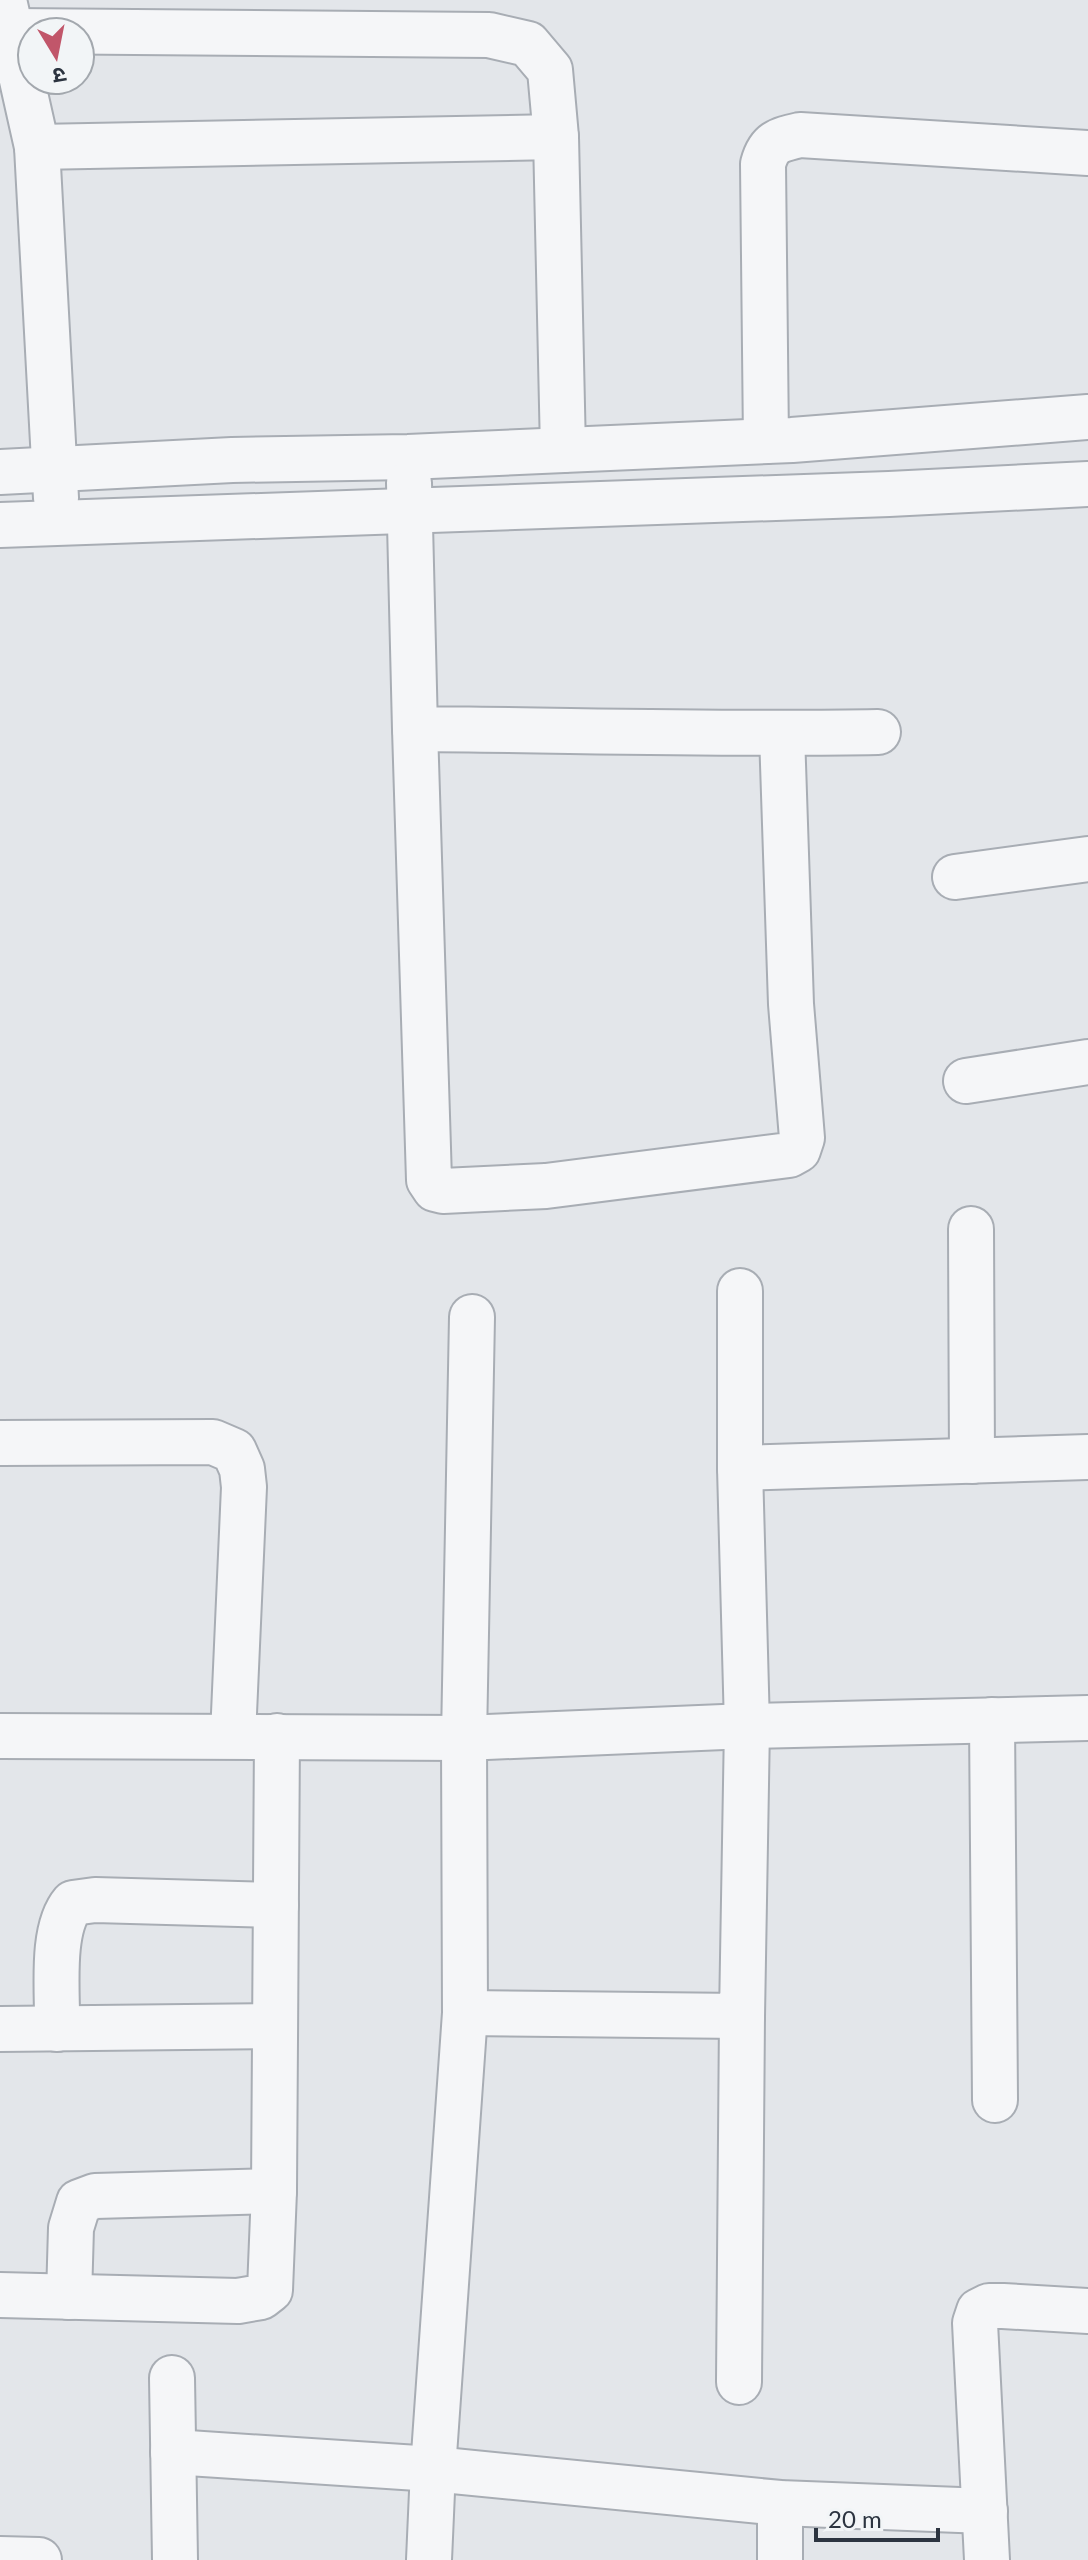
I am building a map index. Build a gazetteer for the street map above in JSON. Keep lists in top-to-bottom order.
{
  "scale_bar": "20 m",
  "north": "bottom"
}
